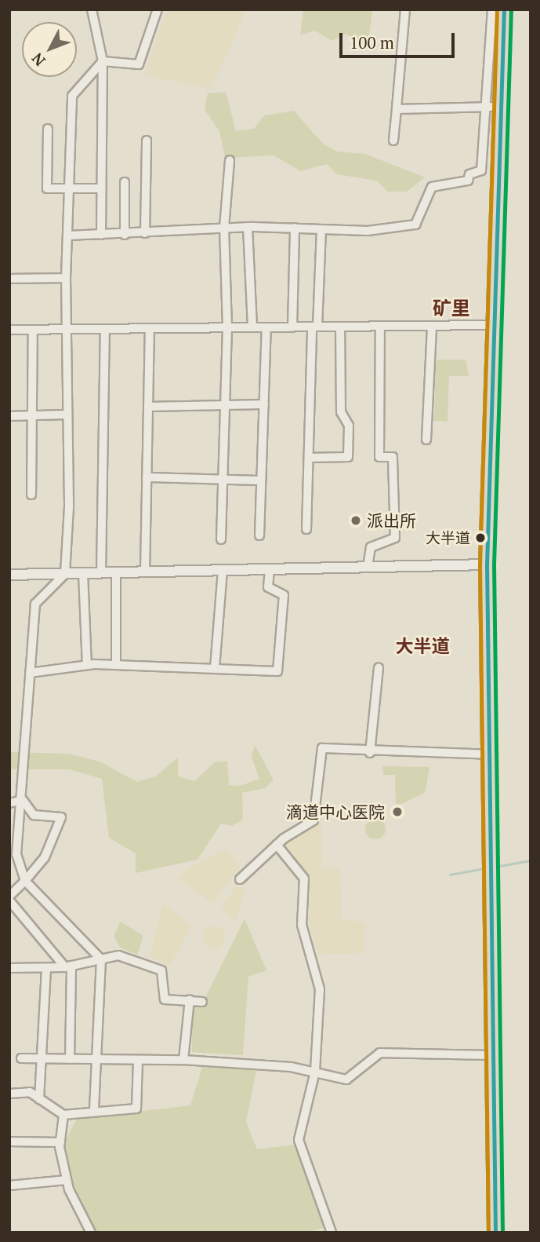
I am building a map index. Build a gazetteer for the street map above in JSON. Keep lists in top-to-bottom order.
{
  "districts": ["矿里", "大半道"],
  "places": ["派出所", "大半道", "滴道中心医院"],
  "scale_bar": "100 m",
  "north": "bottom left"
}
